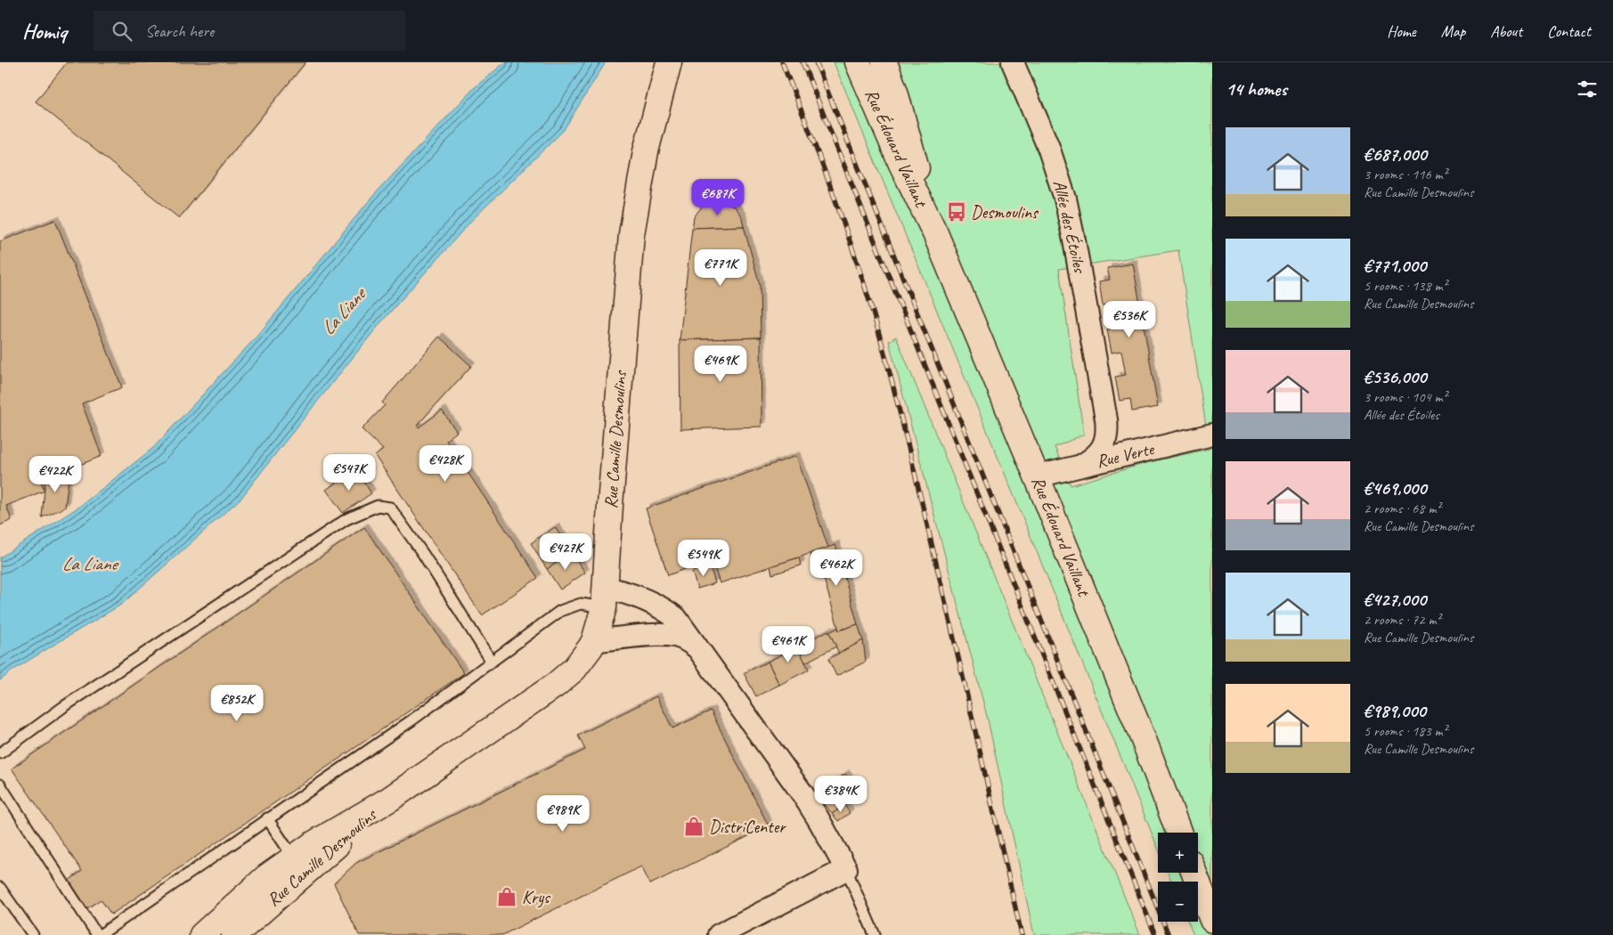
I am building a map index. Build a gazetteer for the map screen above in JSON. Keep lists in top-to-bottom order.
{
  "streets": {
    "street": [
      "Rue Édouard Vaillant",
      "Allée des Étoiles",
      "Rue Camille Desmoulins",
      "Rue Verte"
    ]
  },
  "crossings": [
    ["Rue Édouard Vaillant", "Rue Verte"],
    ["Allée des Étoiles", "Rue Verte"]
  ],
  "water": ["La Liane"],
  "places": {
    "bus stop": ["Desmoulins"],
    "shop": ["DistriCenter", "Krys"]
  },
  "page": {
    "header": "Homiq",
    "search": "Search here",
    "nav": [
      "Home",
      "Map",
      "About",
      "Contact"
    ],
    "heading": "14 homes",
    "list": [
      {
        "name": "€687,000",
        "note": "3 rooms · 116 m² · Rue Camille Desmoulins"
      },
      {
        "name": "€771,000",
        "note": "5 rooms · 138 m² · Rue Camille Desmoulins"
      },
      {
        "name": "€536,000",
        "note": "3 rooms · 104 m² · Allée des Étoiles"
      },
      {
        "name": "€469,000",
        "note": "2 rooms · 68 m² · Rue Camille Desmoulins"
      },
      {
        "name": "€427,000",
        "note": "2 rooms · 72 m² · Rue Camille Desmoulins"
      },
      {
        "name": "€989,000",
        "note": "5 rooms · 183 m² · Rue Camille Desmoulins"
      }
    ],
    "price": [
      "€687K",
      "€771K",
      "€536K",
      "€469K",
      "€428K",
      "€547K",
      "€422K",
      "€427K",
      "€549K",
      "€462K",
      "€461K",
      "€852K",
      "€384K",
      "€989K"
    ],
    "map_buttons": ["+", "−"]
  }
}
